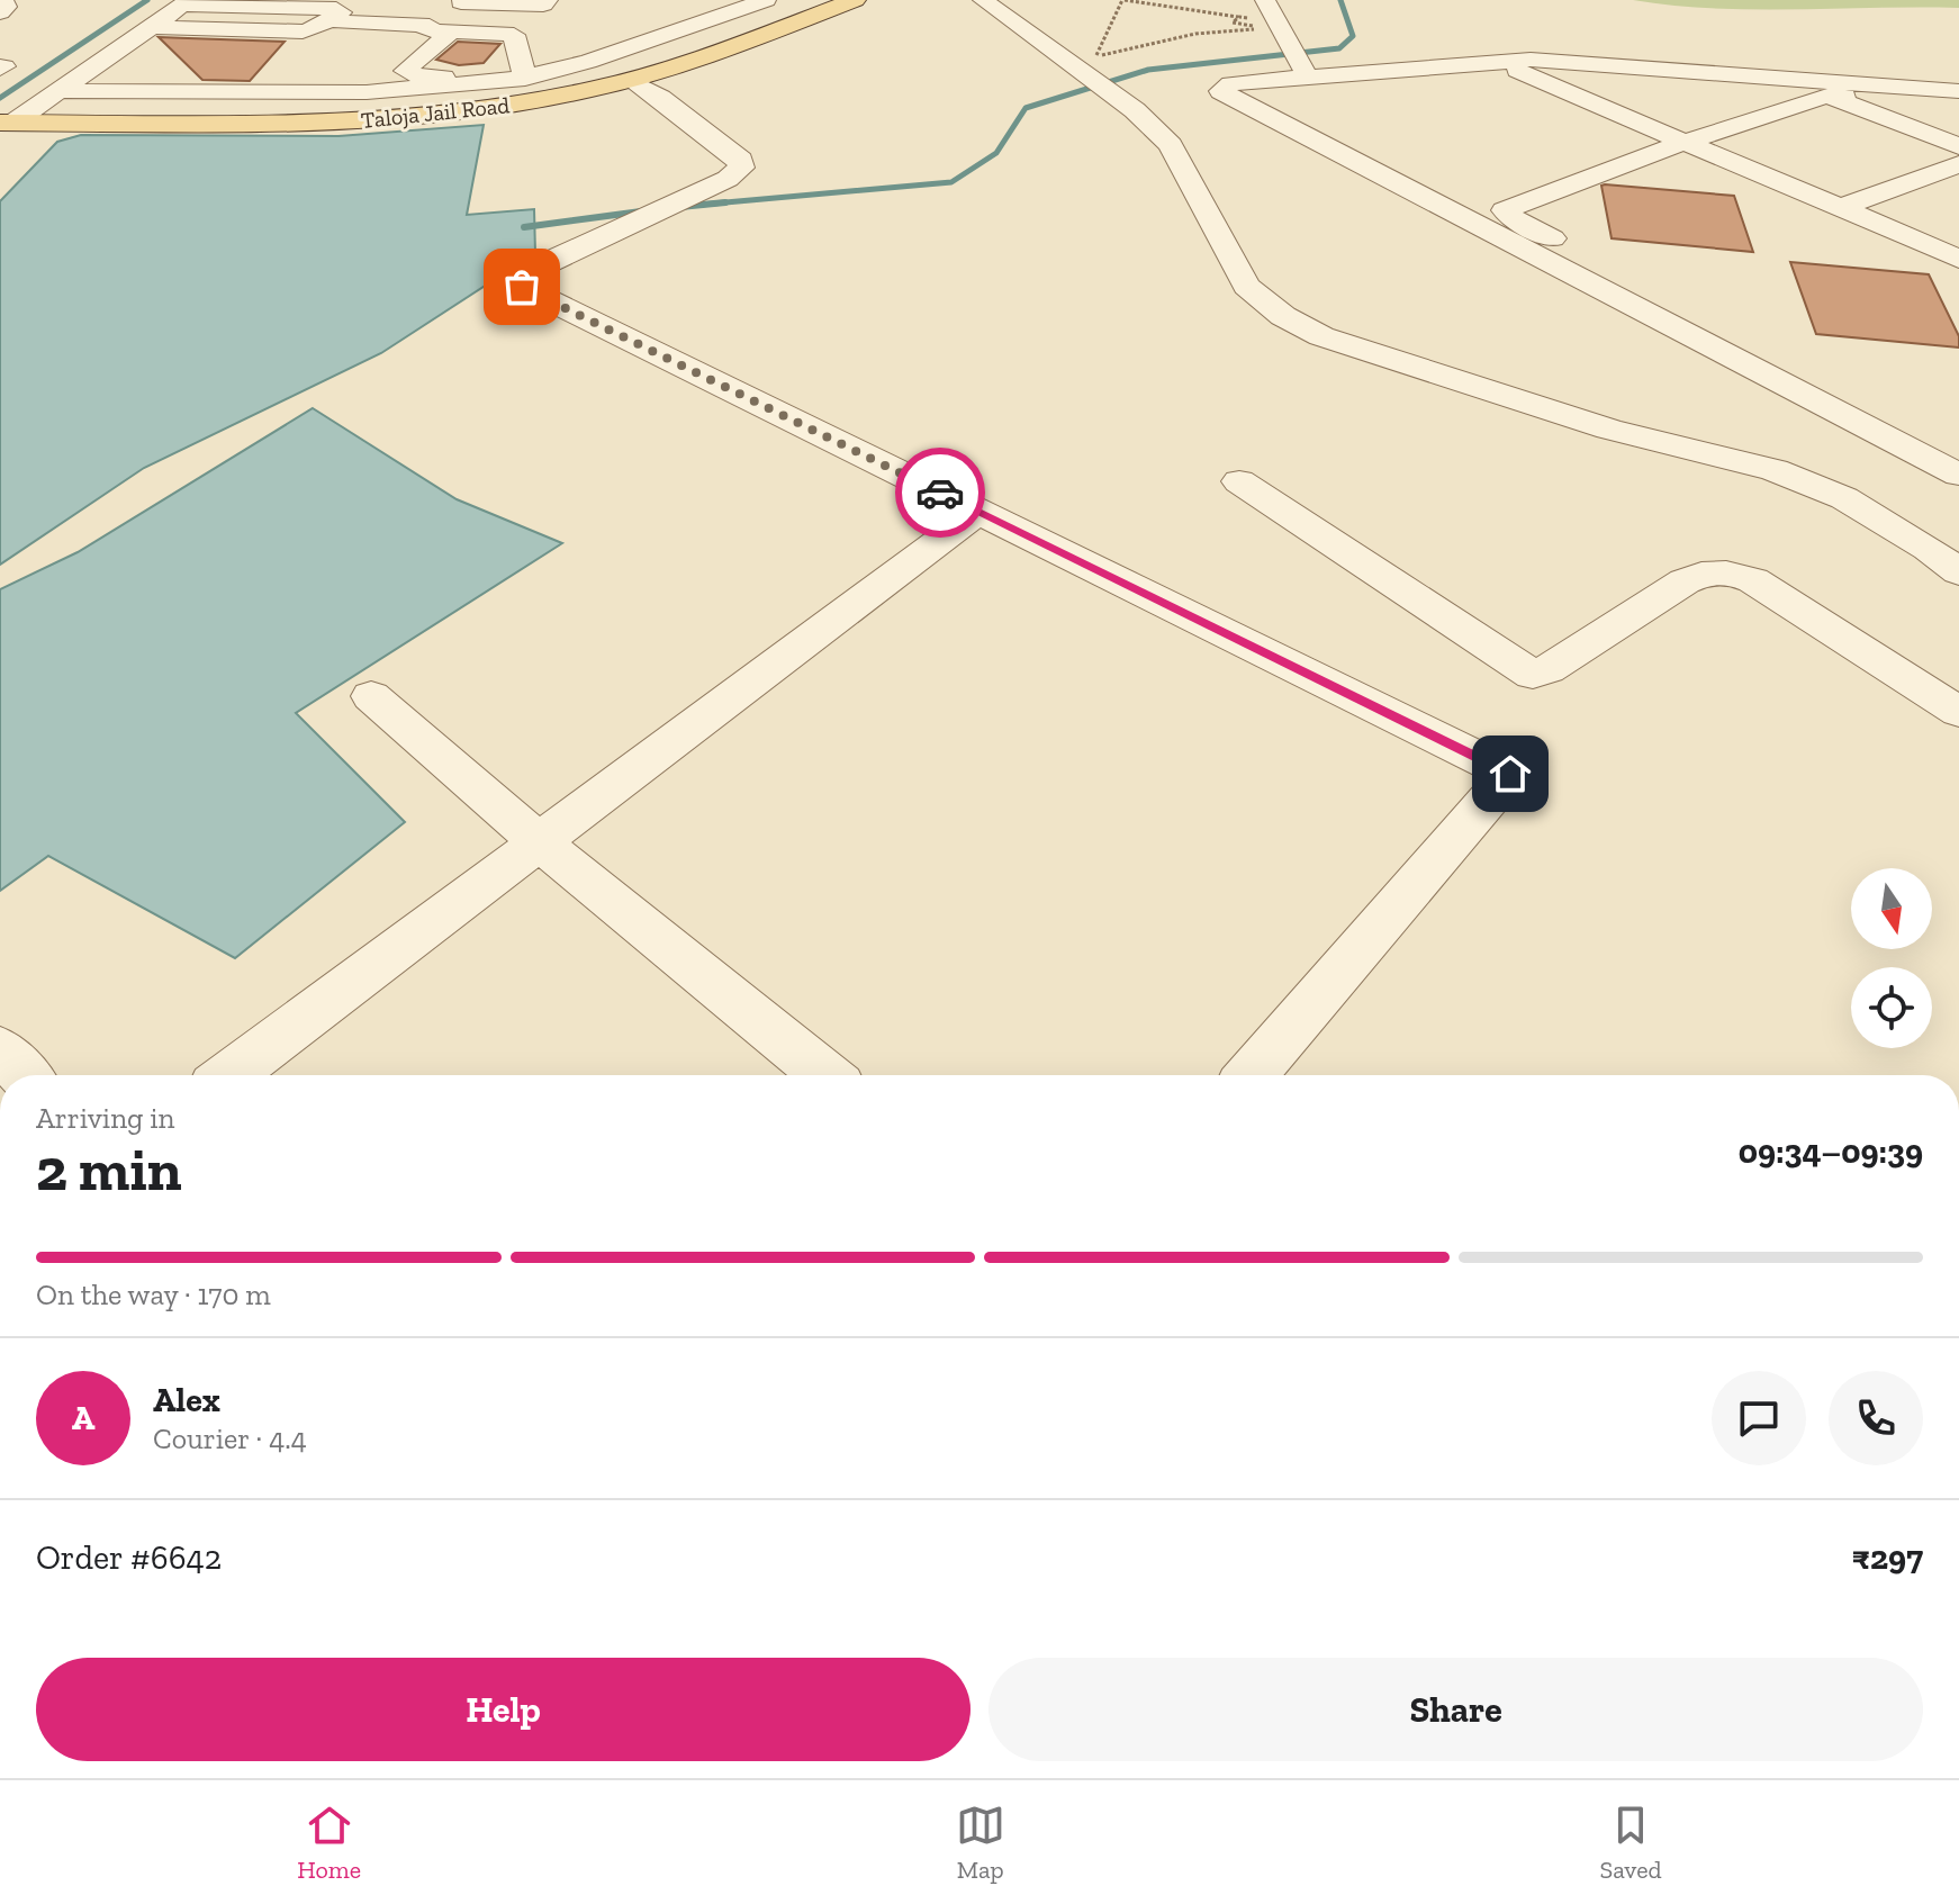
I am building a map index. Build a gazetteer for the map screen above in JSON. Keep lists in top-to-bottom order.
{
  "streets": {
    "main road": ["Taloja Jail Road"]
  },
  "north": "bottom",
  "page": {
    "heading": ["2 min", "Arriving in", "09:34–09:39"],
    "panel": [
      "Alex",
      "Courier · 4.4",
      "Order #6642",
      "₹297"
    ],
    "bar": "On the way · 170 m",
    "round": "A",
    "buttons": ["Help", "Share"],
    "tabs": ["Home", "Map", "Saved"]
  }
}
